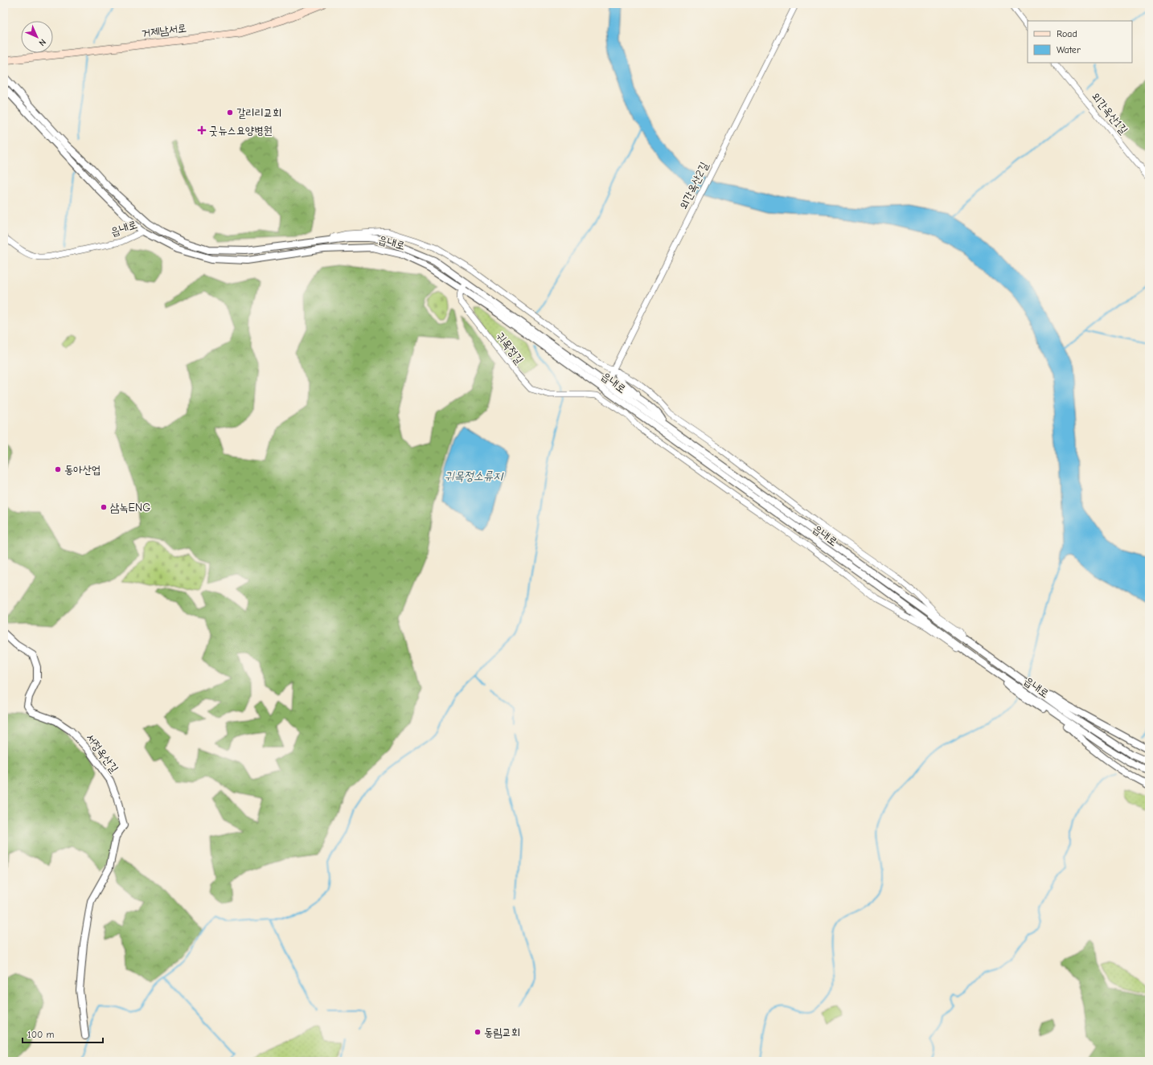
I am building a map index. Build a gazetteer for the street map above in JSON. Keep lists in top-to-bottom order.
{
  "streets": {
    "main road": ["거제남서로"],
    "street": [
      "외간옥산1길",
      "외간옥산2길",
      "읍내로",
      "귀목정길",
      "서정옥산길"
    ]
  },
  "crossings": [
    ["읍내로", "귀목정길"]
  ],
  "water": ["귀목정소류지"],
  "places": {
    "other": [
      "갈리리교회",
      "동아산업",
      "삼녹ENG",
      "동림교회"
    ],
    "health": ["굿뉴스요양병원"]
  },
  "legend": ["Road", "Water"],
  "scale_bar": "100 m",
  "north": "bottom right"
}
